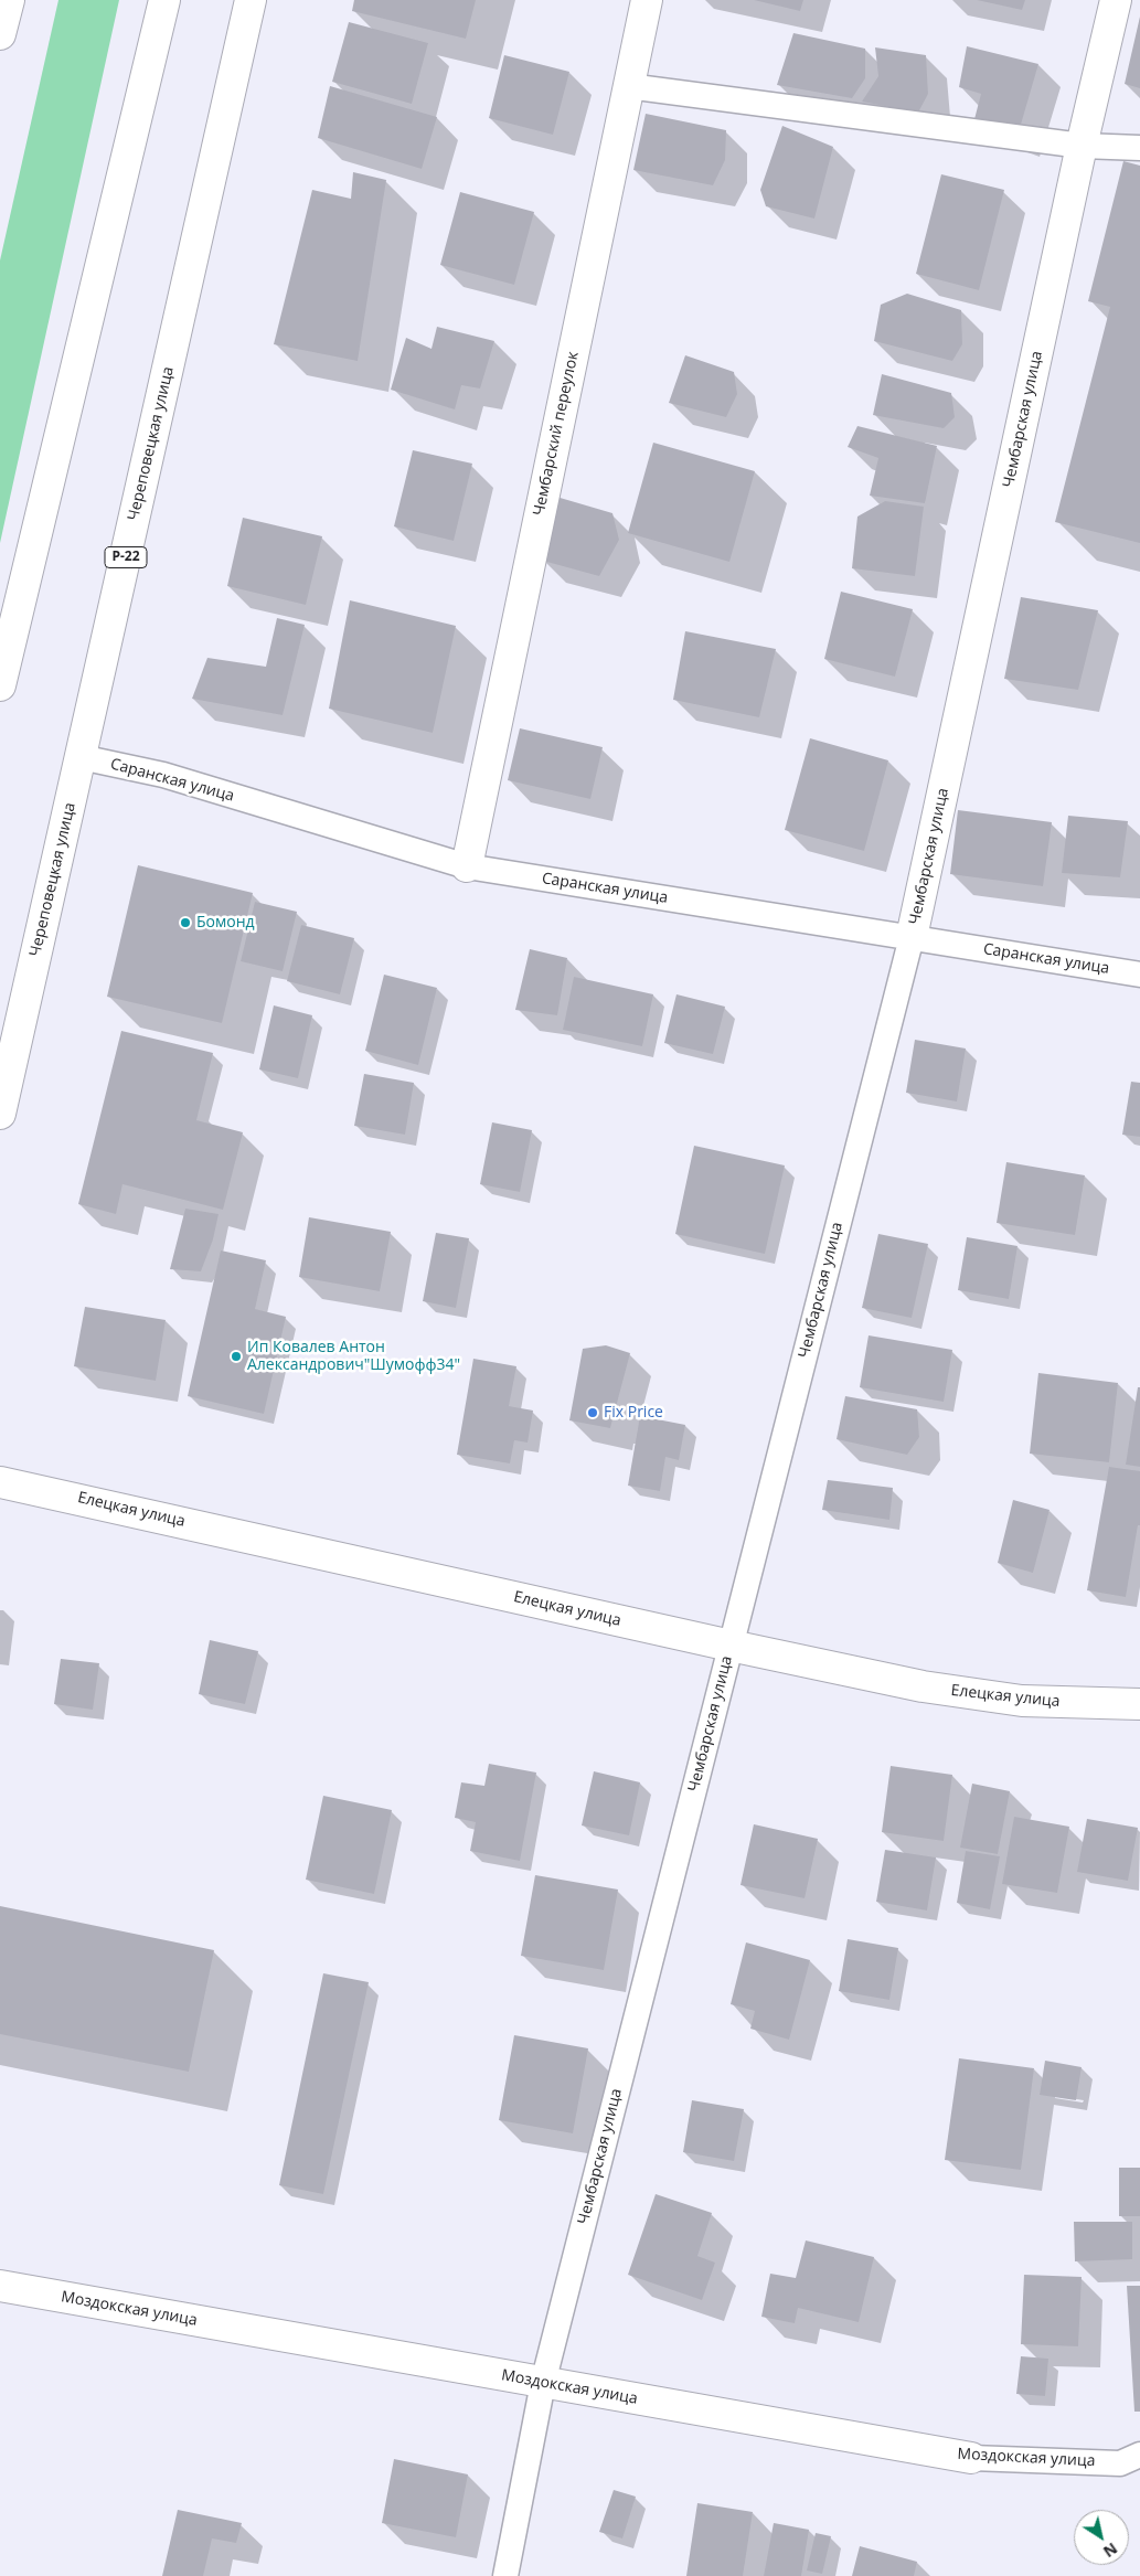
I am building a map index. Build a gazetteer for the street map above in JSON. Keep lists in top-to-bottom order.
{
  "streets": {
    "main road": [
      "Чембарская улица",
      "Чембарский переулок",
      "Череповецкая улица",
      "Р-22",
      "Елецкая улица",
      "Моздокская улица"
    ],
    "lane": ["Саранская улица"]
  },
  "crossings": [
    ["Чембарская улица", "Саранская улица"],
    ["Чембарская улица", "Елецкая улица"],
    ["Чембарская улица", "Моздокская улица"],
    ["Чембарский переулок", "Саранская улица"],
    ["Череповецкая улица", "Саранская улица"]
  ],
  "places": ["Бомонд", "Ип Ковалев Антон Александрович\"Шумофф34\"", "Fix Price"],
  "north": "bottom right"
}
